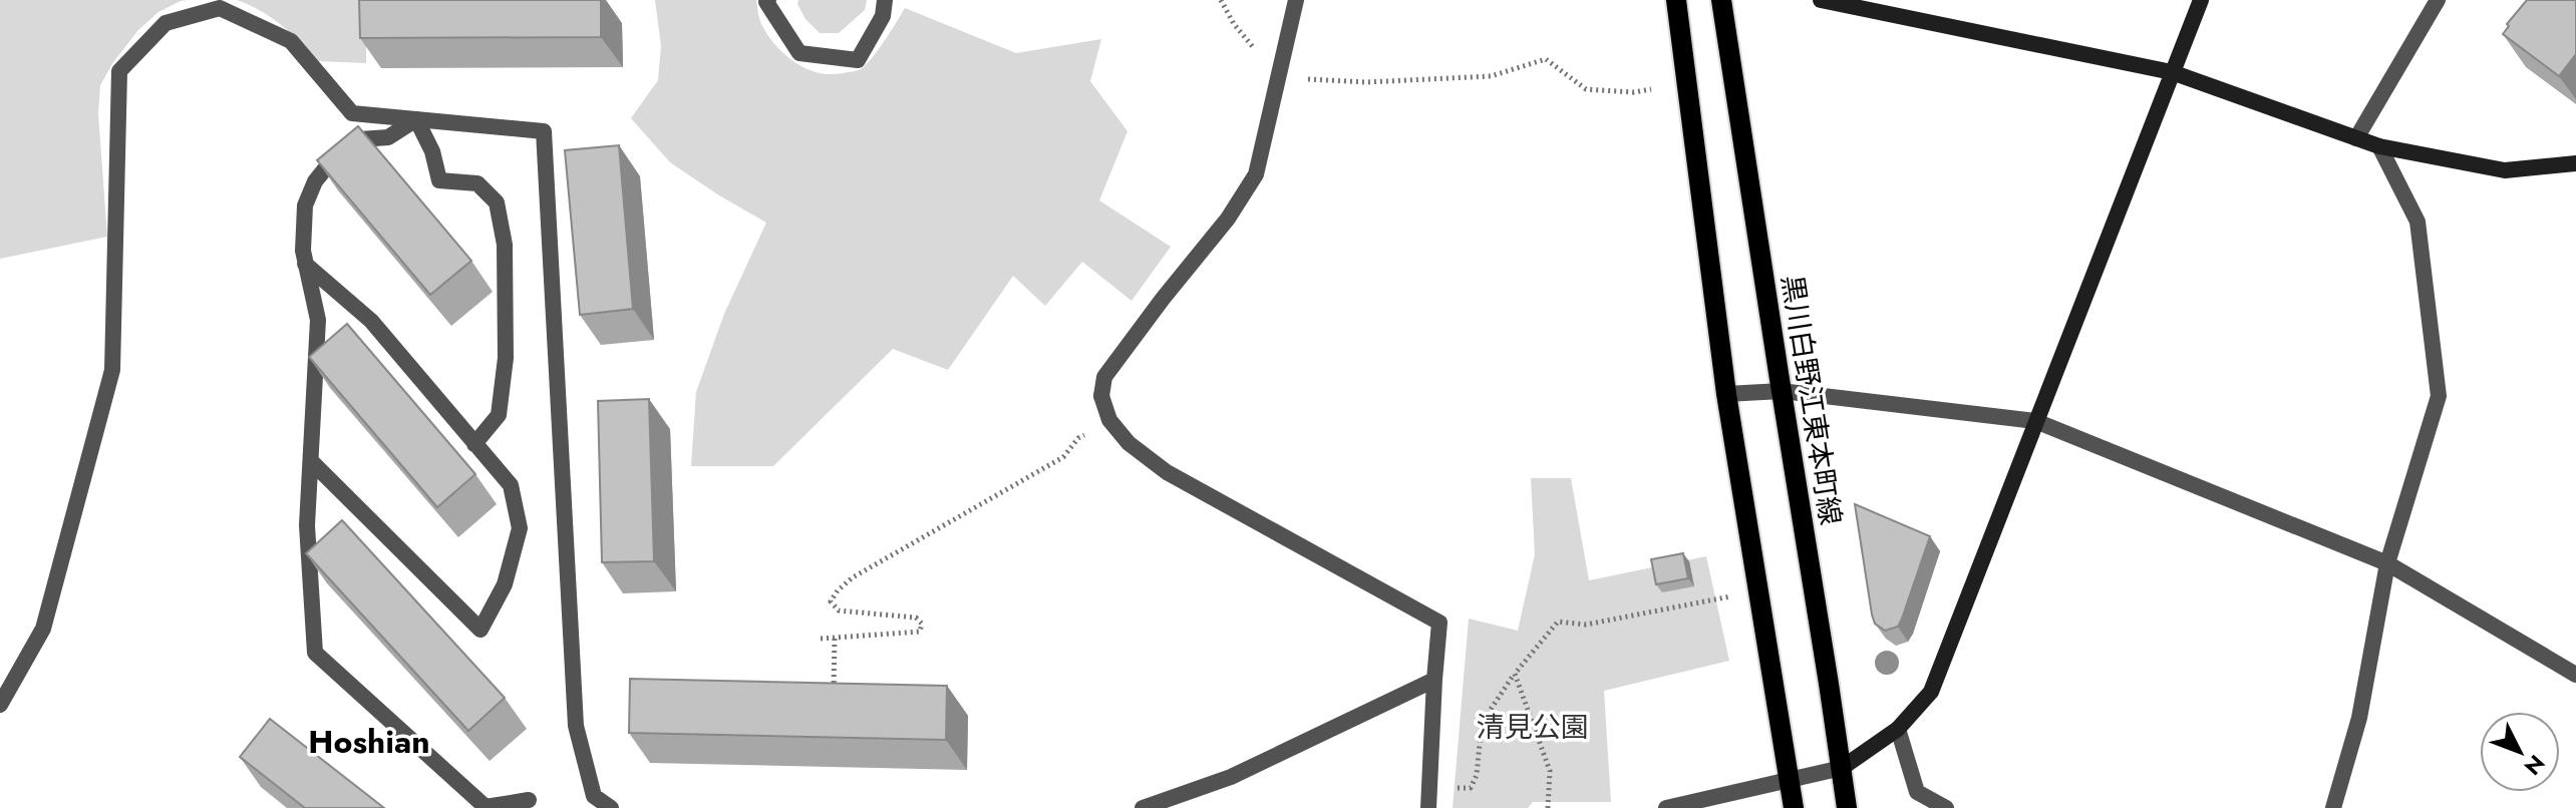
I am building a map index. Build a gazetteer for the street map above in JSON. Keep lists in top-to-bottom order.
{
  "streets": {
    "main road": ["黒川白野江東本町線"]
  },
  "districts": ["Hoshian"],
  "parks": ["清見公園"],
  "north": "bottom right"
}
